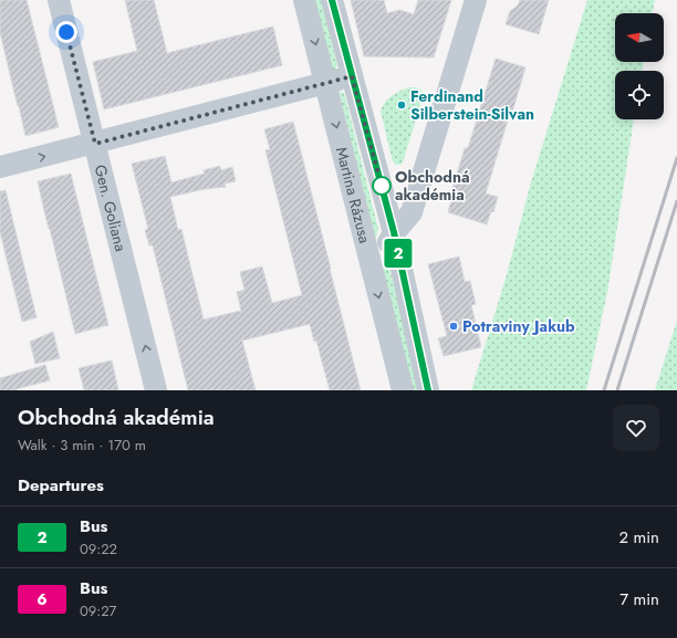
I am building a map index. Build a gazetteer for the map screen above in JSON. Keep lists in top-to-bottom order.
{
  "streets": {
    "street": ["Martina Rázusa", "Gen. Goliana"]
  },
  "one_way": ["Gen. Goliana"],
  "places": ["Ferdinand Silberstein-Silvan", "Obchodná akadémia", "Potraviny Jakub"],
  "lines": ["bus line 2"],
  "north": "left",
  "page": {
    "on_map": "2",
    "heading": [
      ["Obchodná akadémia", "Walk · 3 min · 170 m"],
      "Departures"
    ],
    "list": [
      {
        "mark": "2",
        "name": "Bus",
        "note": "09:22",
        "value": "2 min"
      },
      {
        "mark": "6",
        "name": "Bus",
        "note": "09:27",
        "value": "7 min"
      }
    ]
  }
}
